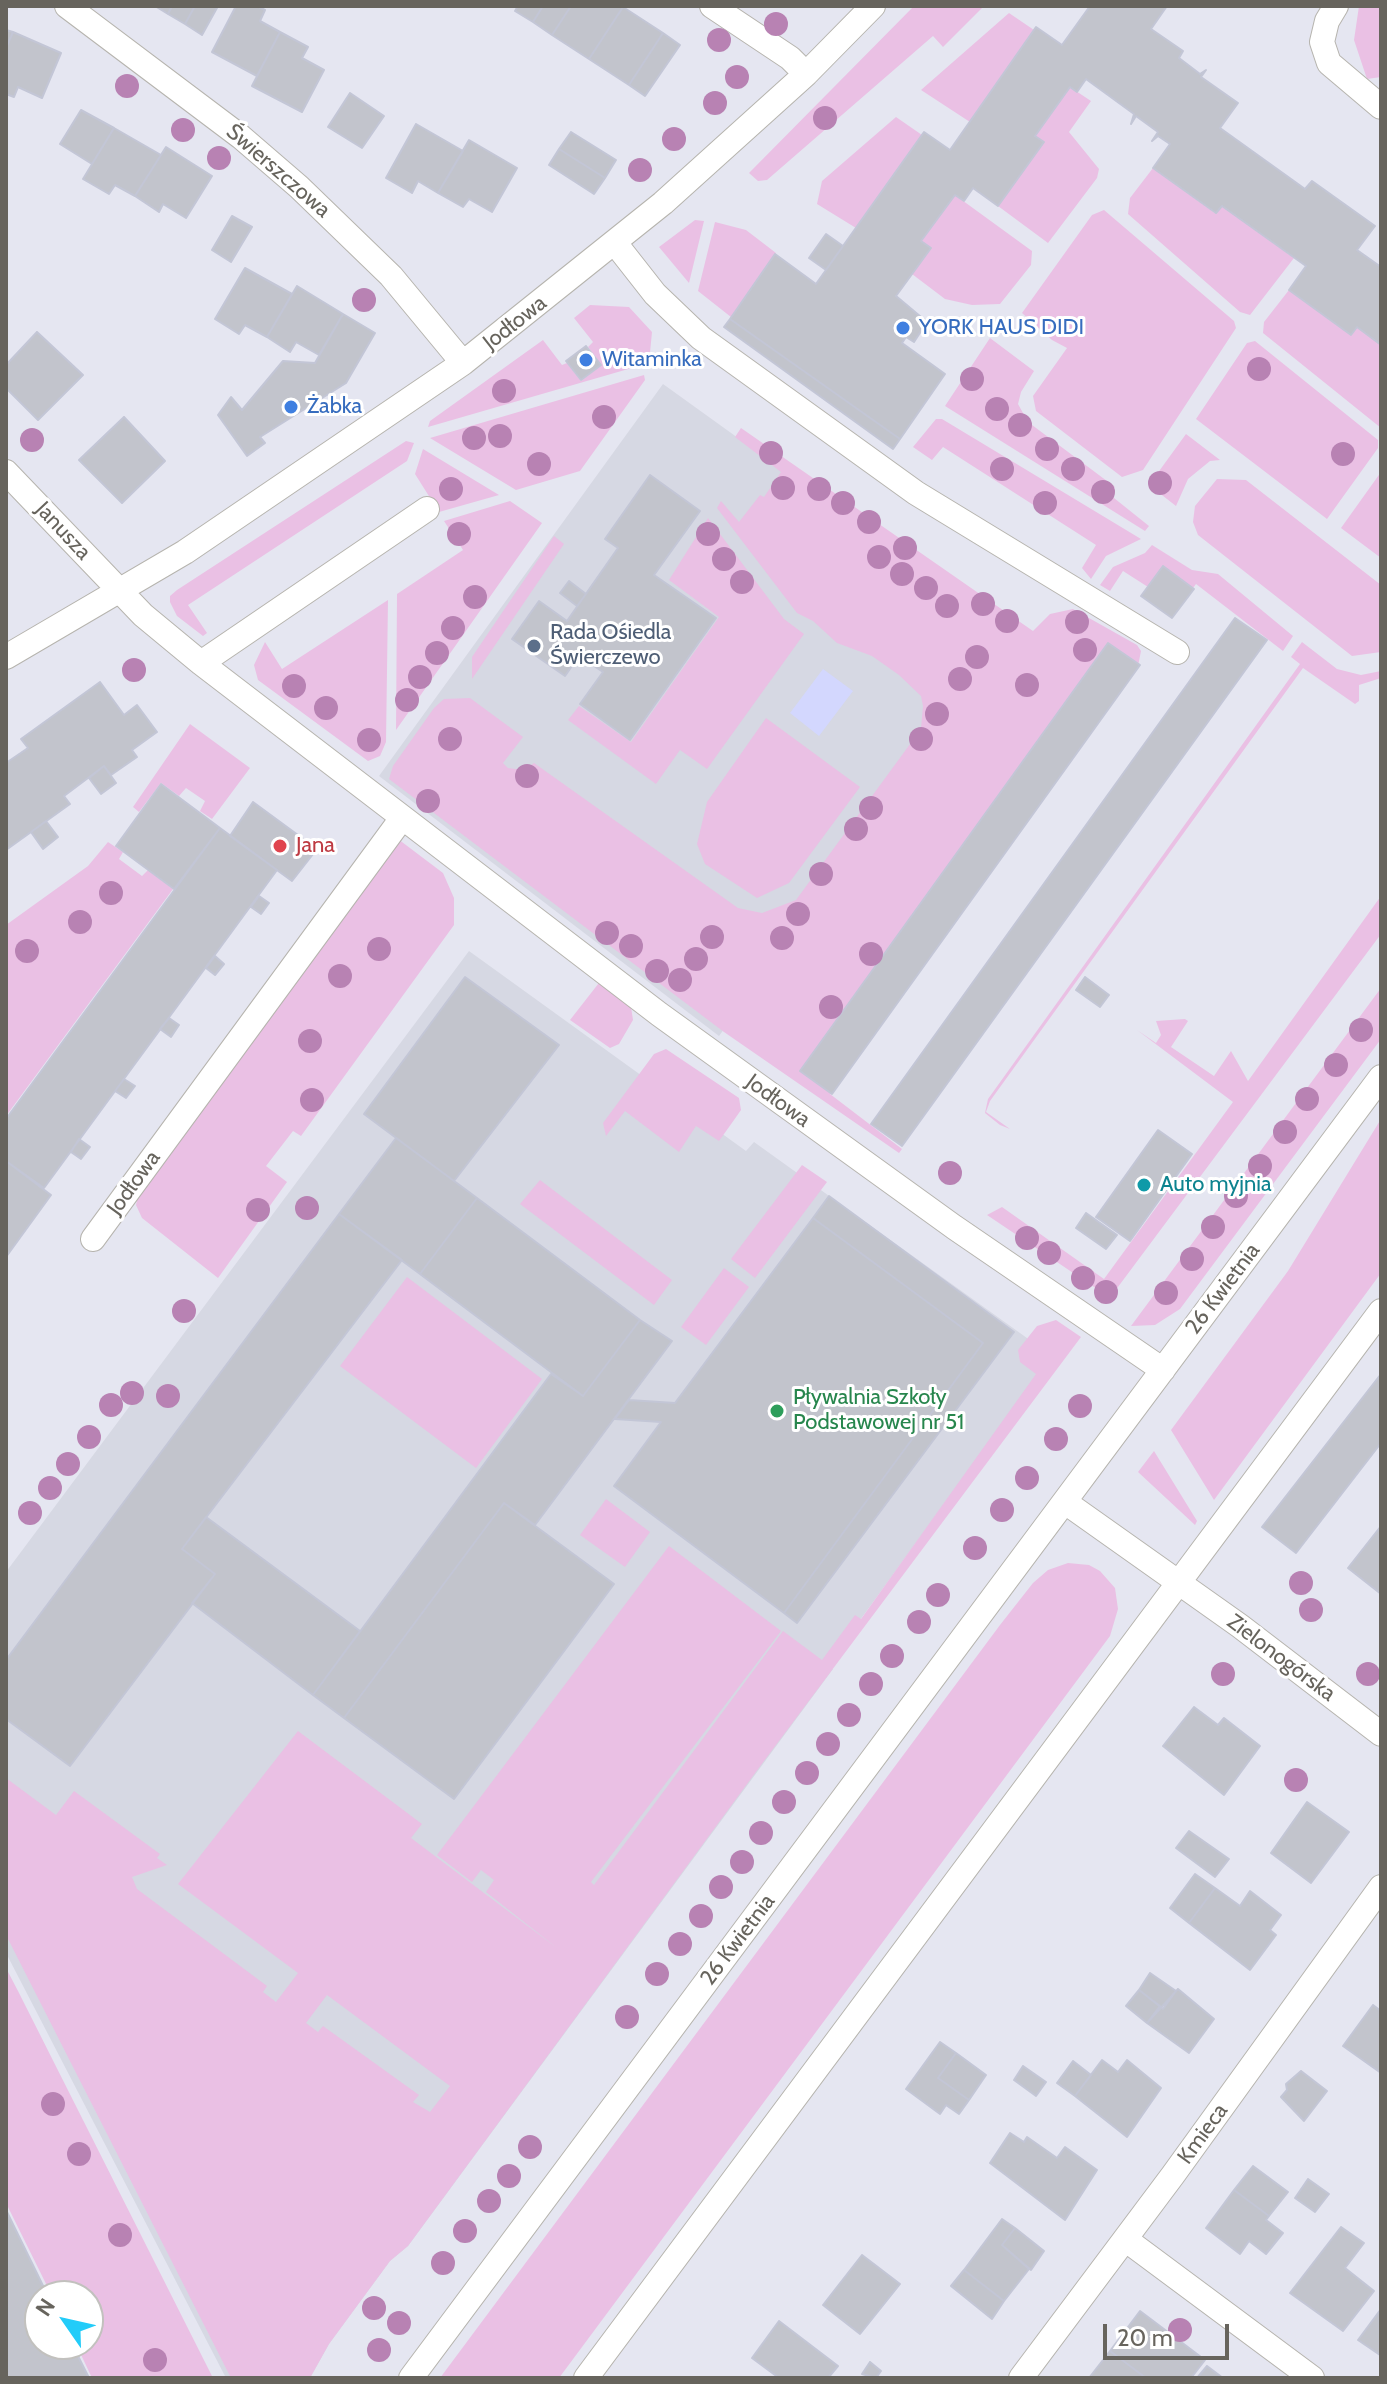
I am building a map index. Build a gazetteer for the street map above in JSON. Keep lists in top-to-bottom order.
{
  "streets": {
    "street": [
      "Świerszczowa",
      "Jodłowa",
      "Janusza",
      "26 Kwietnia",
      "Zielonogórska",
      "Kmieca"
    ]
  },
  "crossings": [
    ["Świerszczowa", "Jodłowa"],
    ["Jodłowa", "Janusza"],
    ["Jodłowa", "26 Kwietnia"]
  ],
  "places": [
    "YORK HAUS DIDI",
    "Witaminka",
    "Żabka",
    "Rada Ośiedla Świerczewo",
    "Jana",
    "Auto myjnia",
    "Pływalnia Szkoły Podstawowej nr 51"
  ],
  "scale_bar": "20 m",
  "north": "top left"
}
